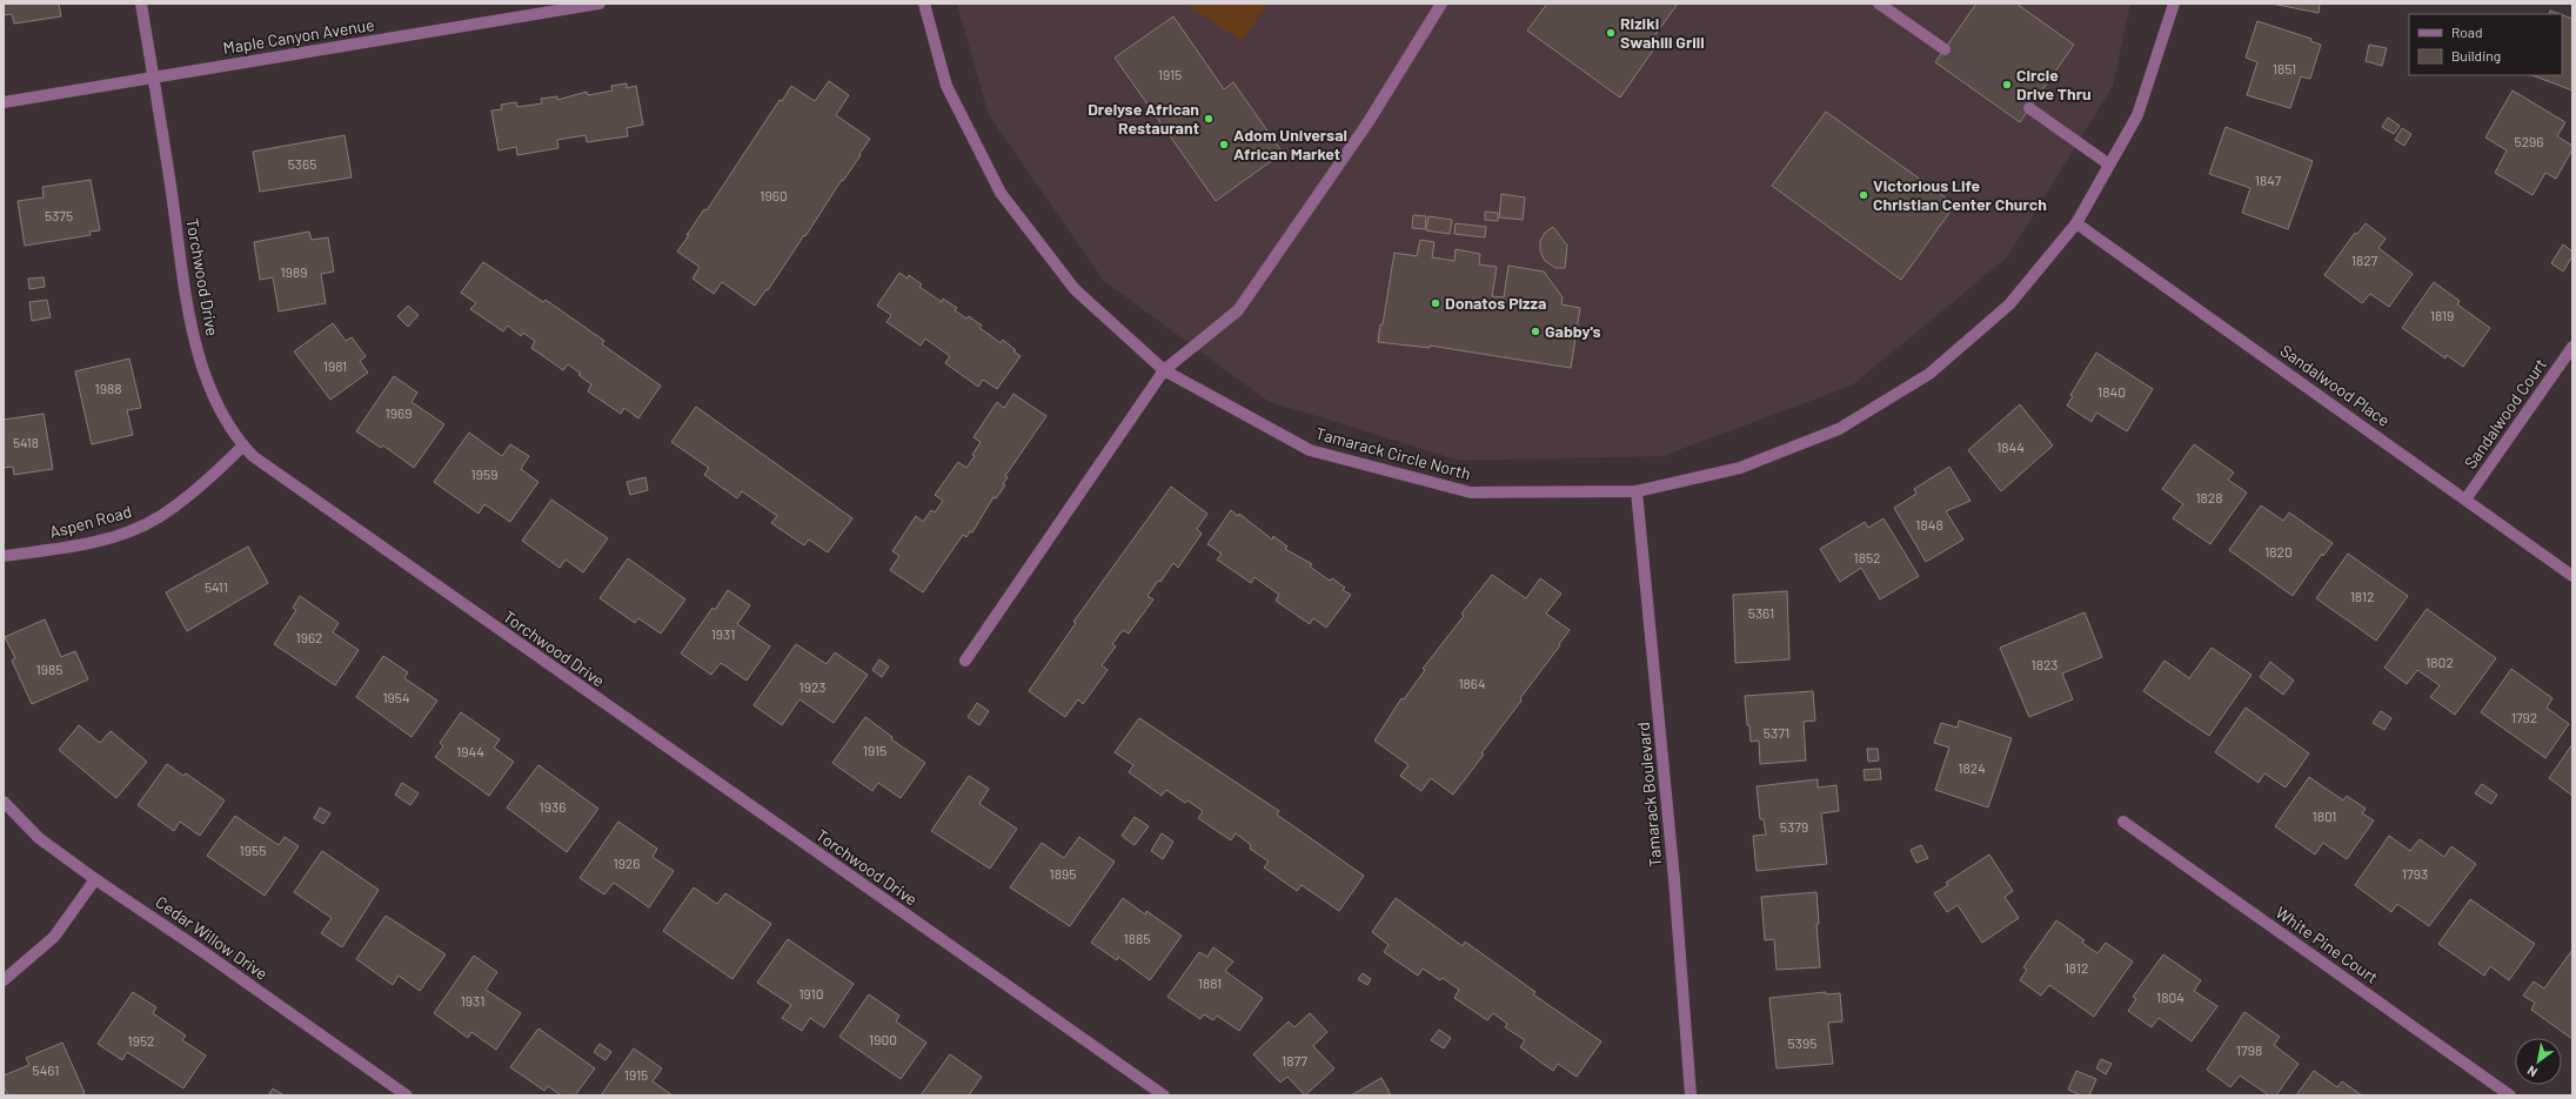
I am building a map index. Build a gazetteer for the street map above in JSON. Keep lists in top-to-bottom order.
{
  "streets": {
    "street": [
      "Maple Canyon Avenue",
      "Torchwood Drive",
      "Sandalwood Place",
      "Sandalwood Court",
      "Tamarack Circle North",
      "Aspen Road",
      "Tamarack Boulevard",
      "Cedar Willow Drive",
      "White Pine Court"
    ]
  },
  "crossings": [
    ["Maple Canyon Avenue", "Torchwood Drive"],
    ["Torchwood Drive", "Aspen Road"],
    ["Sandalwood Place", "Sandalwood Court"],
    ["Sandalwood Place", "Tamarack Circle North"],
    ["Tamarack Circle North", "Tamarack Boulevard"]
  ],
  "places": [
    "Riziki Swahili Grill",
    "Circle Drive Thru",
    "Drelyse African Restaurant",
    "Adom Universal African Market",
    "Victorious Life Christian Center Church",
    "Donatos Pizza",
    "Gabby's"
  ],
  "house_numbers": [
    "1851",
    "1915",
    "5296",
    "5365",
    "1847",
    "1960",
    "5375",
    "1827",
    "1989",
    "1819",
    "1981",
    "1988",
    "1840",
    "1969",
    "5418",
    "1844",
    "1959",
    "1828",
    "1848",
    "1820",
    "1852",
    "5411",
    "1812",
    "5361",
    "1931",
    "1962",
    "1802",
    "1823",
    "1985",
    "1864",
    "1923",
    "1954",
    "1792",
    "5371",
    "1915",
    "1944",
    "1824",
    "1936",
    "1801",
    "5379",
    "1955",
    "1926",
    "1895",
    "1793",
    "1885",
    "1812",
    "1881",
    "1910",
    "1804",
    "1931",
    "1900",
    "1952",
    "5395",
    "1798",
    "1877",
    "5461",
    "1915"
  ],
  "legend": ["Road", "Building"],
  "north": "bottom left"
}
